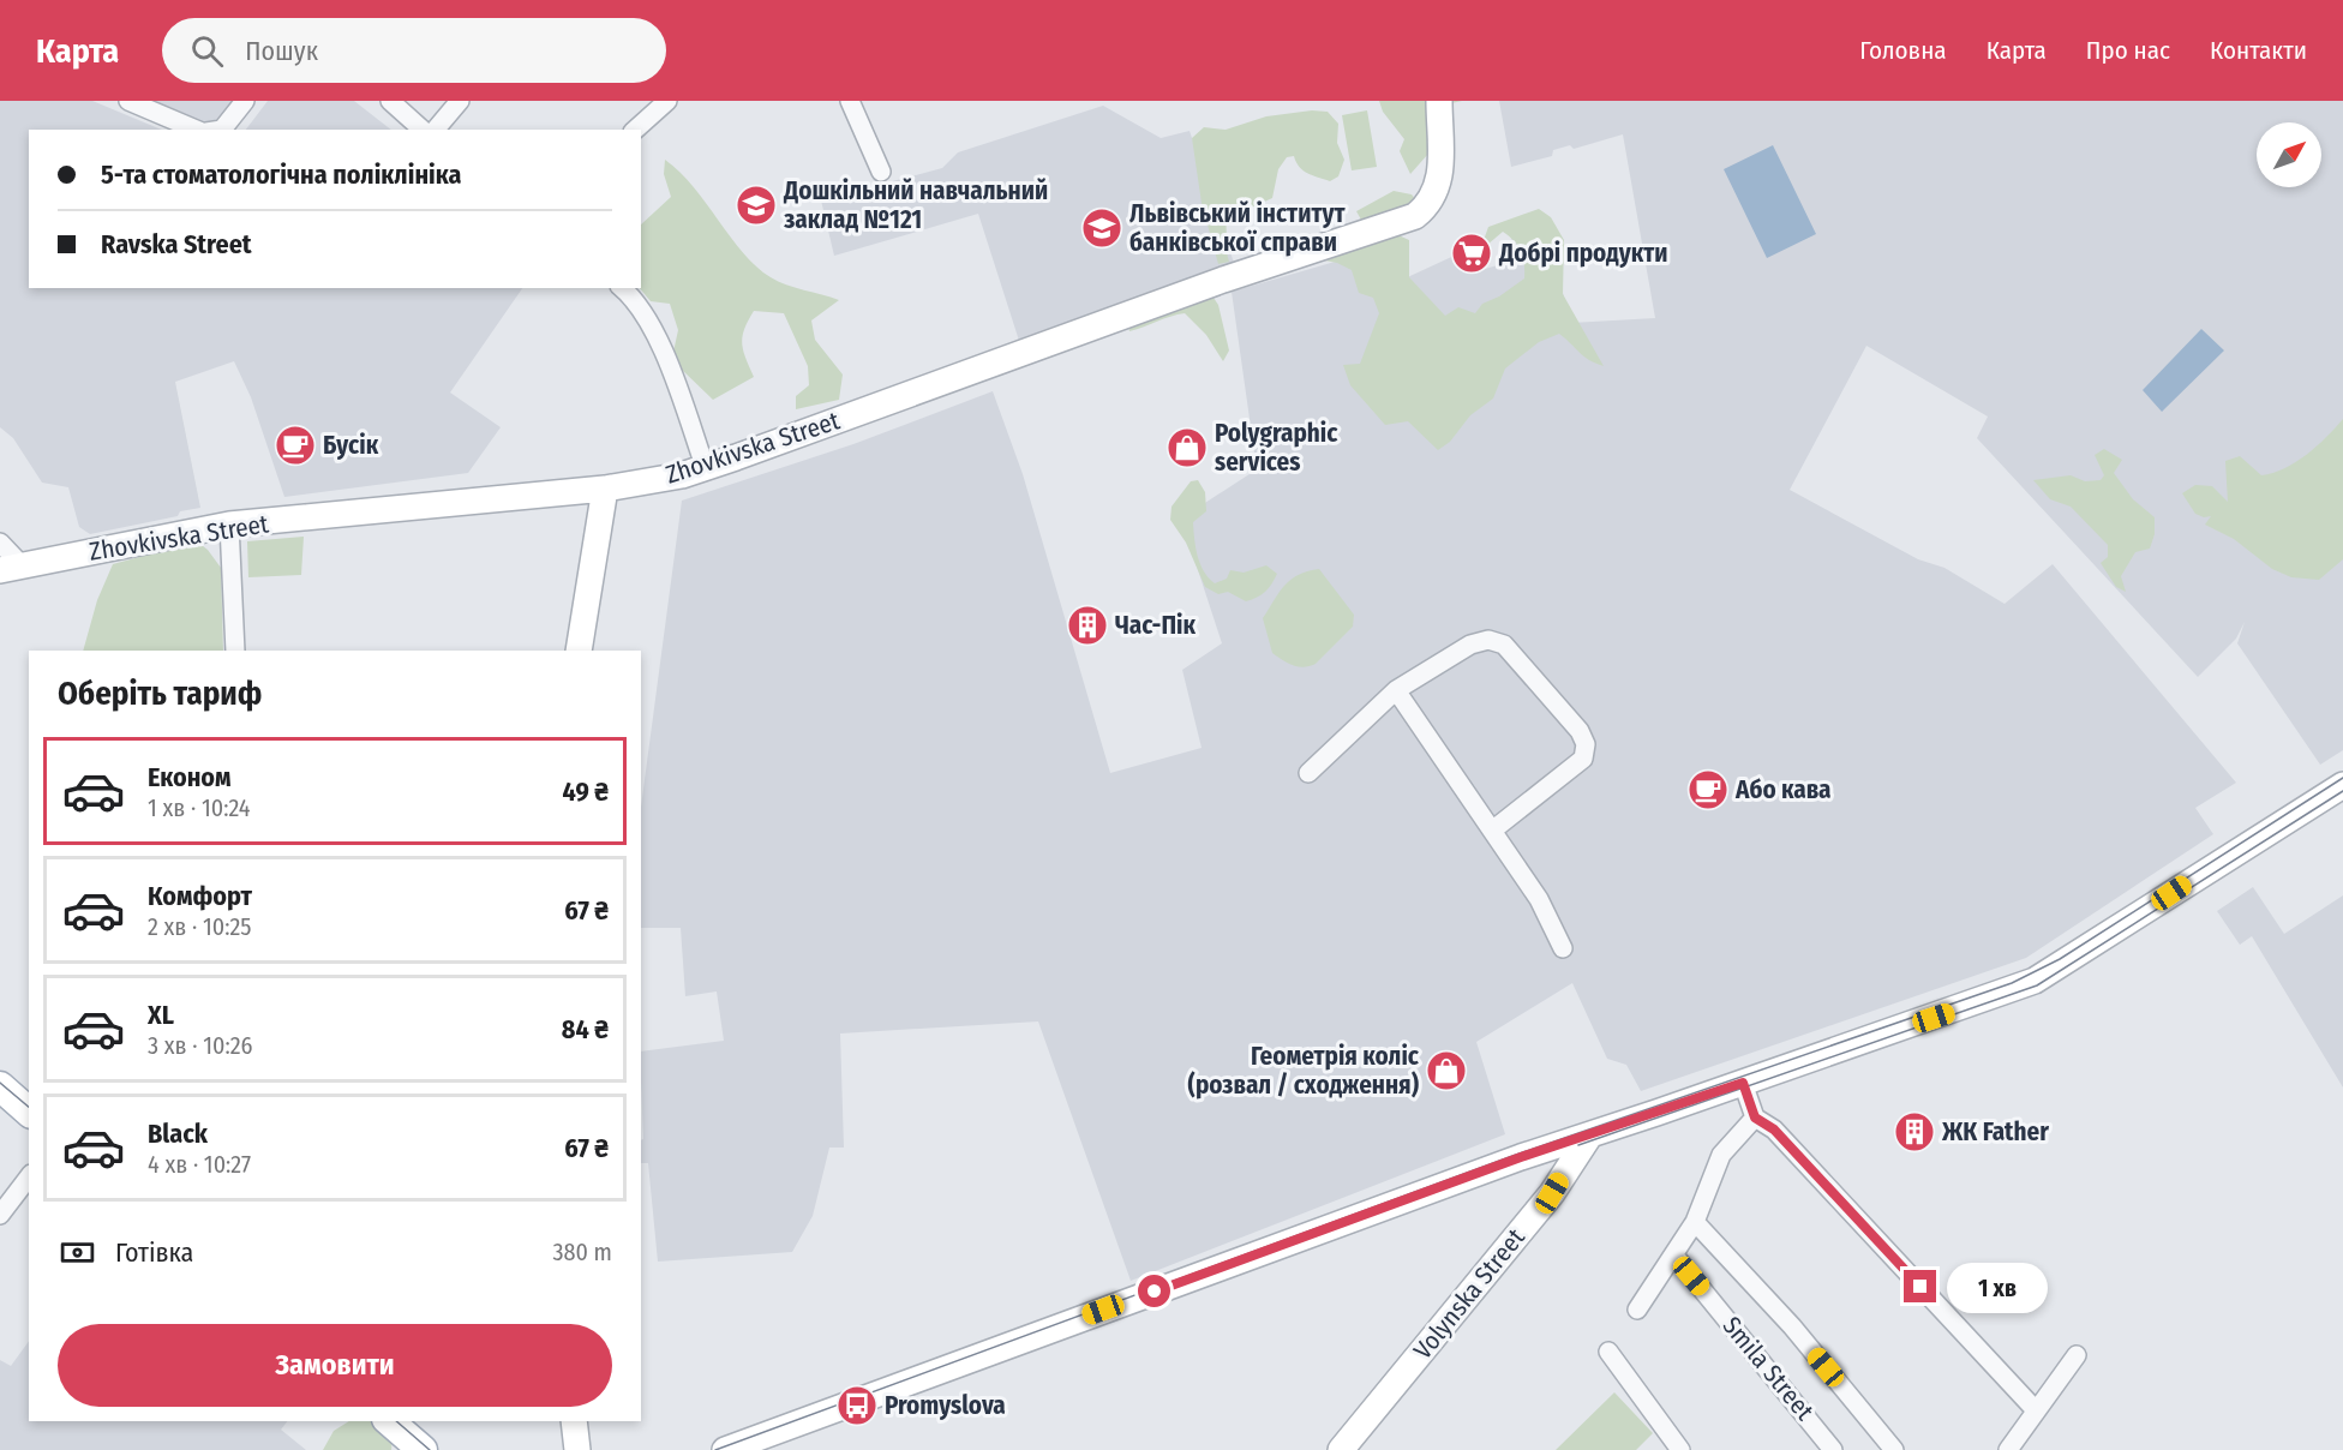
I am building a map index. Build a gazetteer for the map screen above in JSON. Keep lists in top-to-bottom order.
{
  "streets": {
    "street": ["Zhovkivska Street", "Volynska Street", "Smila Street"]
  },
  "places": {
    "school or university": ["Дошкільний навчальний заклад №121", "Львівський інститут банківської справи"],
    "supermarket": ["Добрі продукти"],
    "cafe": ["Бусік", "Або кава"],
    "shop": ["Polygraphic services", "Геометрія коліс (розвал / сходження)"],
    "building": ["Час-Пік", "ЖК Father"],
    "bus stop": ["Promyslova"]
  },
  "north": "top right",
  "page": {
    "header": "Карта",
    "search": "Пошук",
    "nav": [
      "Головна",
      "Карта",
      "Про нас",
      "Контакти"
    ],
    "banner": ["5-та стоматологічна поліклініка", "Ravska Street"],
    "heading": "Оберіть тариф",
    "list": [
      {
        "name": "Економ",
        "note": "1 хв · 10:24",
        "value": "49 ₴"
      },
      {
        "name": "Комфорт",
        "note": "2 хв · 10:25",
        "value": "67 ₴"
      },
      {
        "name": "XL",
        "note": "3 хв · 10:26",
        "value": "84 ₴"
      },
      {
        "name": "Black",
        "note": "4 хв · 10:27",
        "value": "67 ₴"
      }
    ],
    "pay": ["Готівка", "380 m"],
    "bubble": "1 хв",
    "buttons": "Замовити"
  }
}
